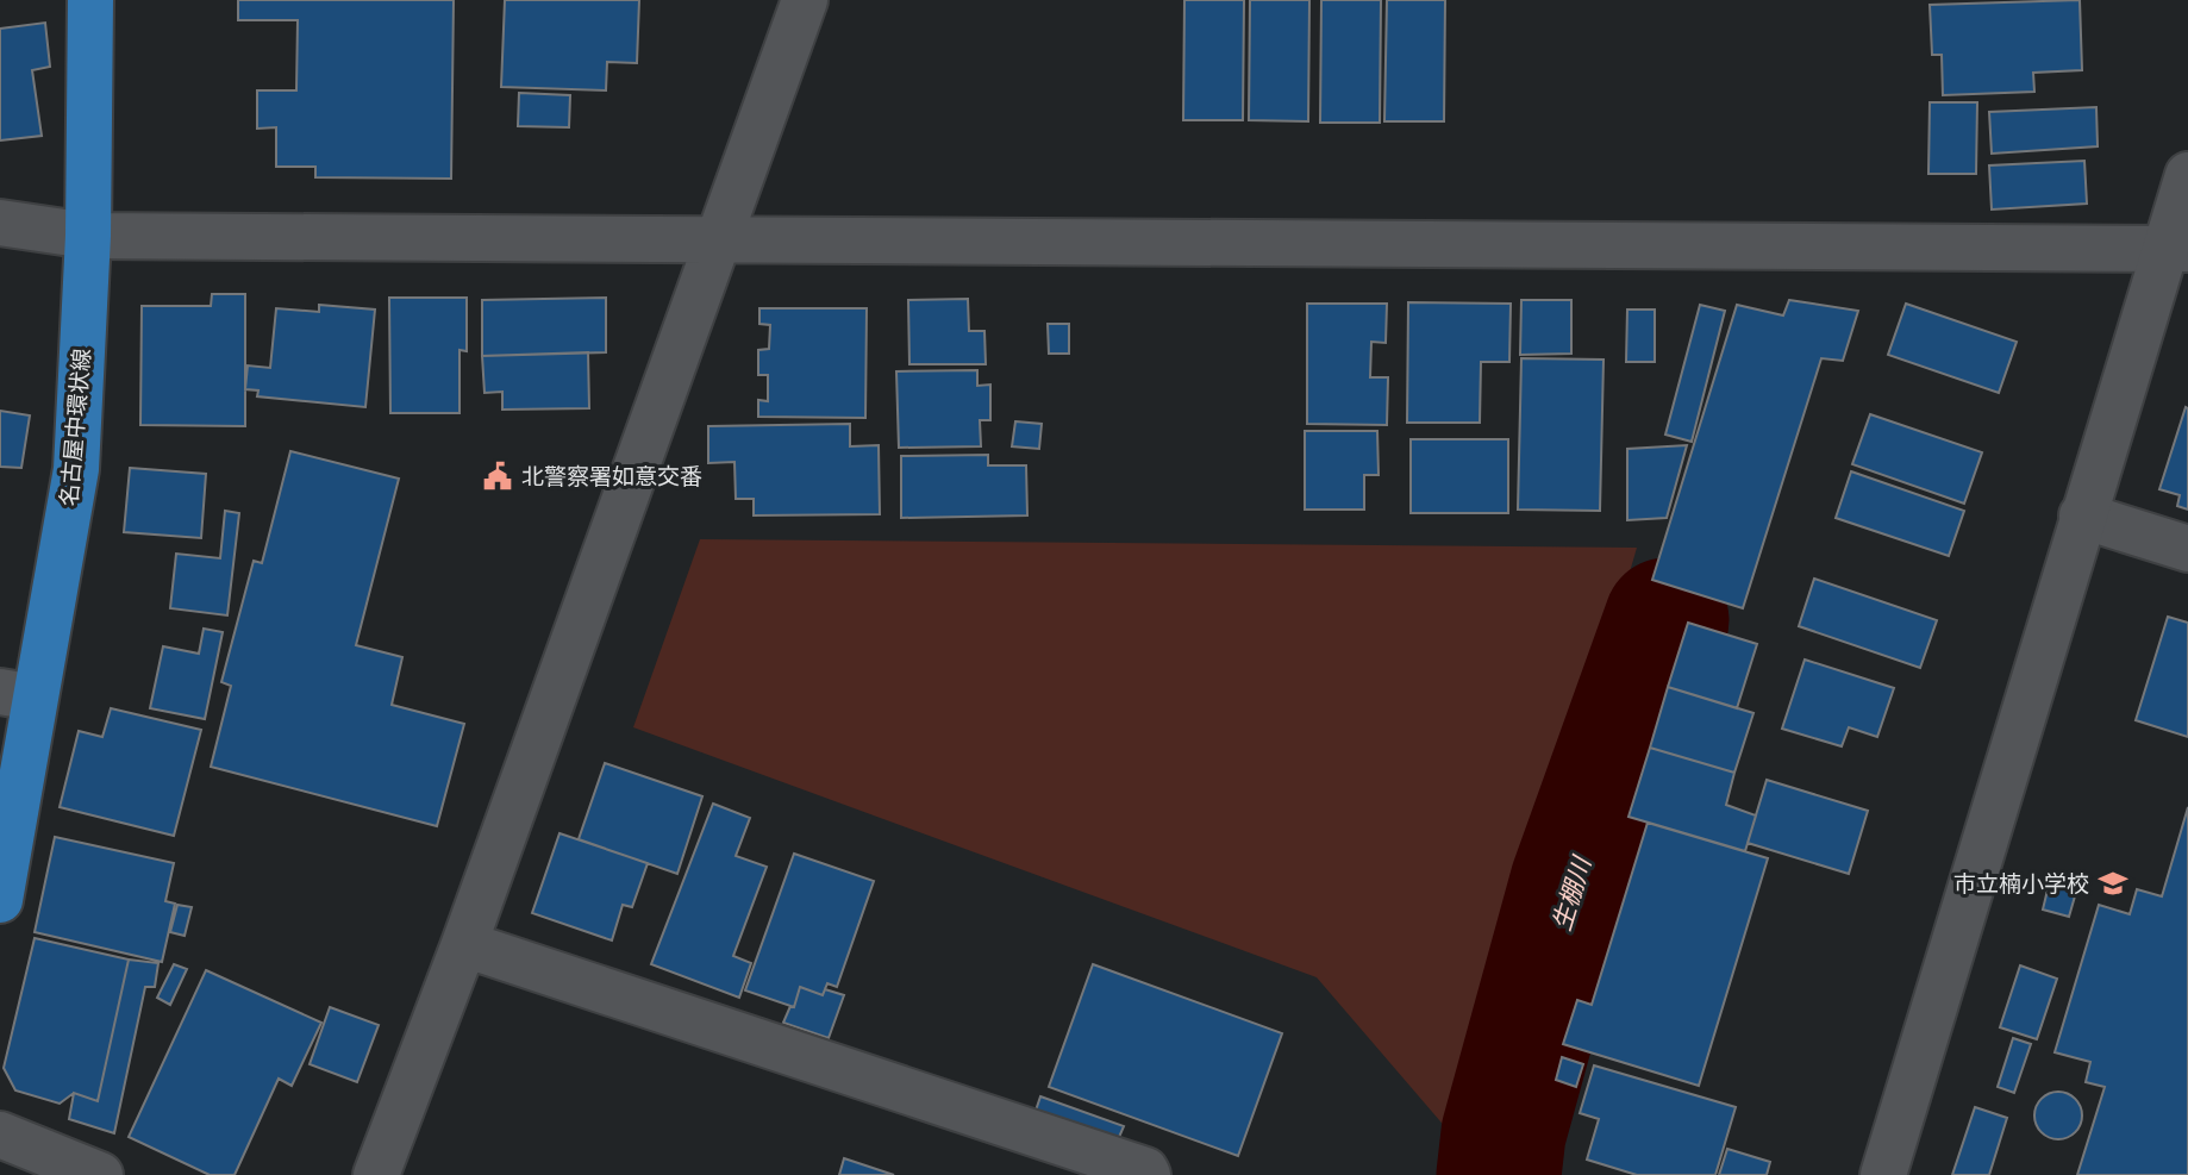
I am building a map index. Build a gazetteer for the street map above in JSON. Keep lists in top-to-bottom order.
{
  "streets": {
    "main road": ["名古屋中環状線"]
  },
  "water": ["生棚川"],
  "places": {
    "public building": ["北警察署如意交番"],
    "school or university": ["市立楠小学校"]
  }
}
